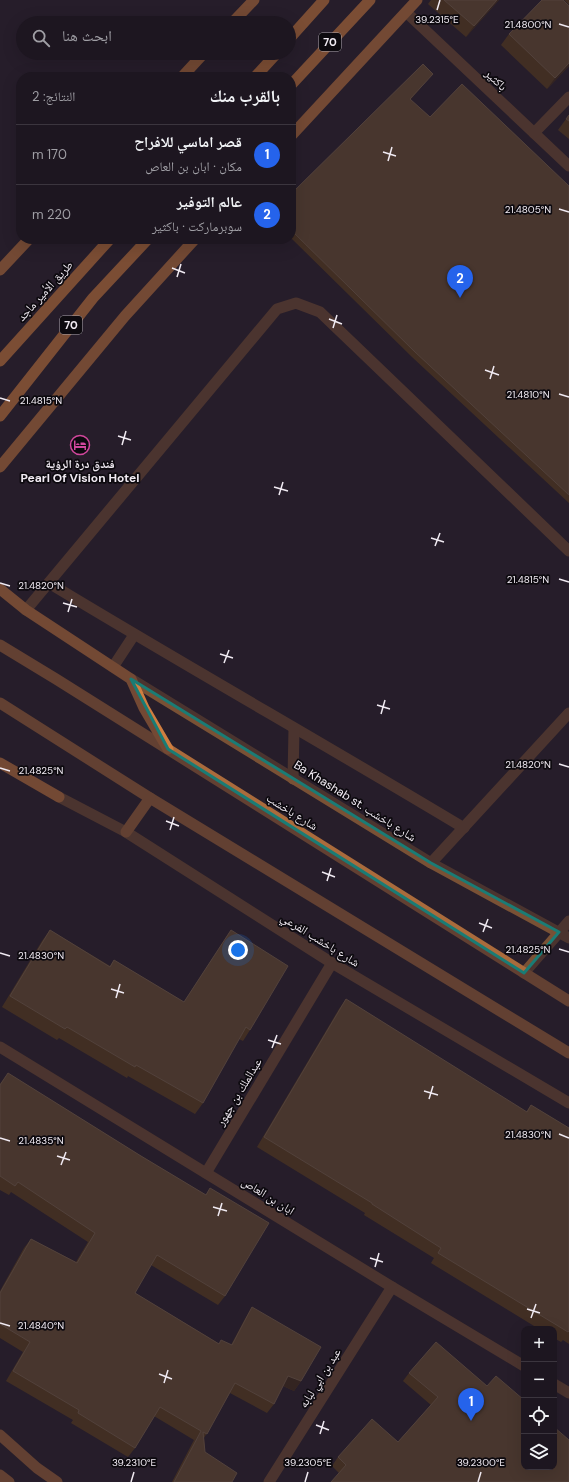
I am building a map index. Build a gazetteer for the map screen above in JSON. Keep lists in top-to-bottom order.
{
  "streets": {
    "highway": ["70", "طريق الأمير ماجد"],
    "main road": ["شارع باخشب"],
    "street": [
      "باكثير",
      "Ba Khashab st. شارع باخشب",
      "شارع باخشب الفرعي",
      "عبدالملك بن جهور",
      "ابان بن العاص",
      "عبد بن ابي لبابه"
    ]
  },
  "crossings": [
    ["شارع باخشب الفرعي", "عبدالملك بن جهور"],
    ["عبدالملك بن جهور", "ابان بن العاص"],
    ["ابان بن العاص", "عبد بن ابي لبابه"]
  ],
  "places": {
    "hotel": ["فندق درة الرؤية Pearl Of Vision Hotel"]
  },
  "page": {
    "search": "ابحث هنا",
    "heading": ["بالقرب منك", "النتائج: 2"],
    "list": [
      {
        "mark": "1",
        "name": "قصر اماسي للافراح",
        "note": "مكان · ابان بن العاص",
        "value": "170 m"
      },
      {
        "mark": "2",
        "name": "عالم التوفير",
        "note": "سوبرماركت · باكثير",
        "value": "220 m"
      }
    ],
    "pins": ["2", "1"],
    "map_buttons": ["+", "−"]
  },
  "coordinates": [
    "39.2315°E",
    "21.4800°N",
    "21.4805°N",
    "21.4810°N",
    "21.4815°N",
    "21.4820°N",
    "21.4825°N",
    "21.4830°N",
    "21.4835°N",
    "21.4840°N",
    "39.2310°E",
    "39.2305°E",
    "39.2300°E"
  ]
}
